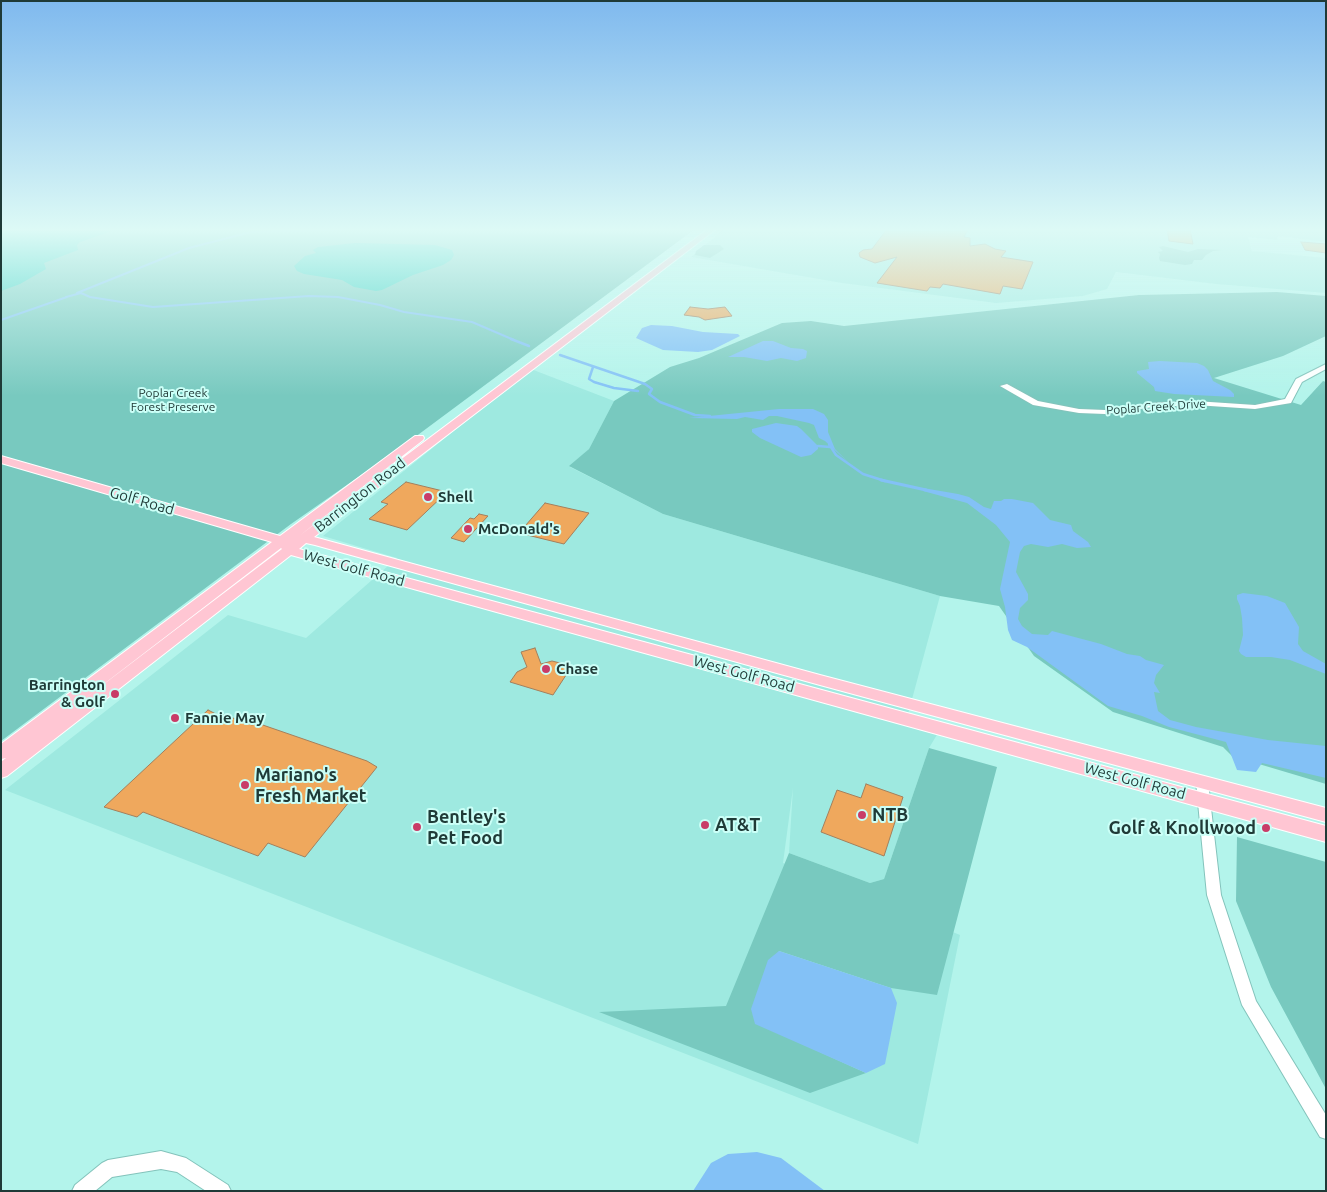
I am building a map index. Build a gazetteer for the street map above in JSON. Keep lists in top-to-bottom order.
{
  "streets": {
    "main road": ["Barrington Road", "Golf Road", "West Golf Road"],
    "street": ["Poplar Creek Drive"]
  },
  "crossings": [
    ["Barrington Road", "Golf Road"],
    ["Barrington Road", "West Golf Road"],
    ["Golf Road", "West Golf Road"]
  ],
  "parks": ["Poplar Creek Forest Preserve"],
  "places": [
    "Shell",
    "McDonald's",
    "Chase",
    "Barrington & Golf",
    "Fannie May",
    "Mariano's Fresh Market",
    "NTB",
    "AT&T",
    "Bentley's Pet Food",
    "Golf & Knollwood"
  ]
}
